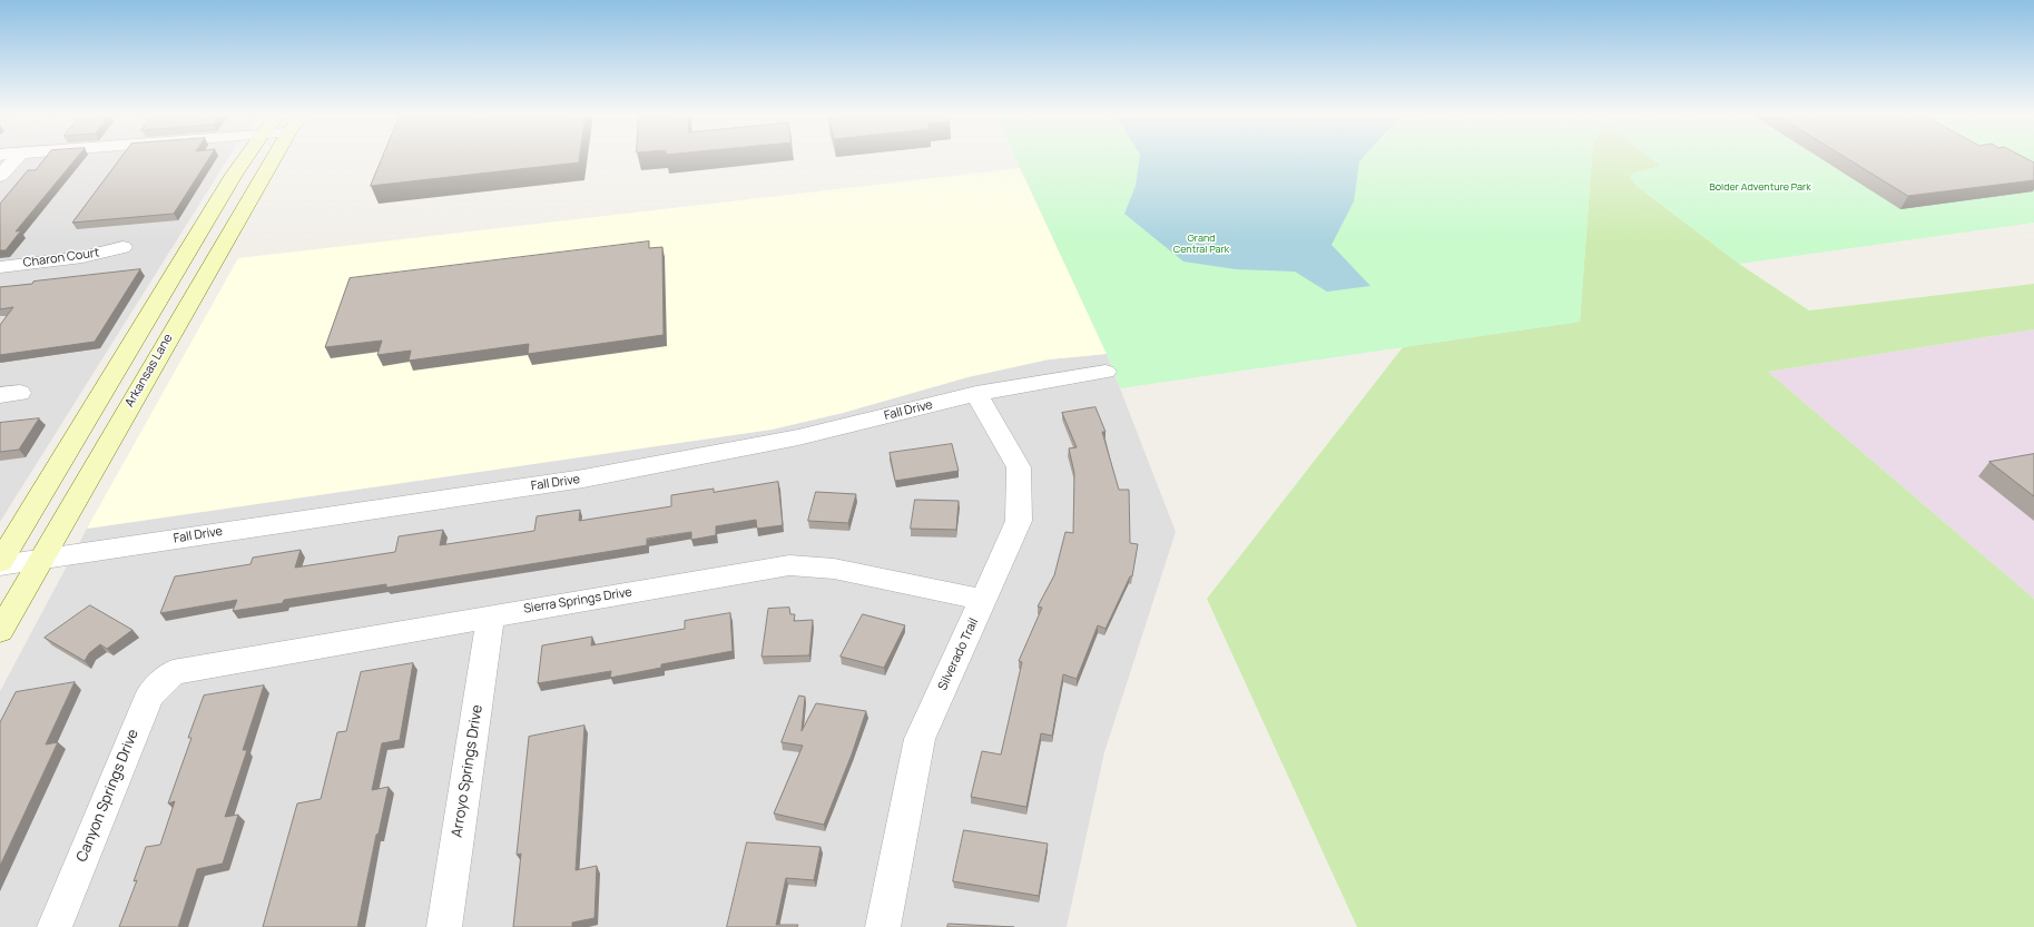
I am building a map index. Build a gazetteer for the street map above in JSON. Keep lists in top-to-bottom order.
{
  "streets": {
    "main road": ["Arkansas Lane"],
    "street": [
      "Charon Court",
      "Fall Drive",
      "Sierra Springs Drive",
      "Silverado Trail",
      "Arroyo Springs Drive",
      "Canyon Springs Drive"
    ]
  },
  "crossings": [
    ["Arkansas Lane", "Fall Drive"],
    ["Fall Drive", "Silverado Trail"],
    ["Sierra Springs Drive", "Silverado Trail"],
    ["Sierra Springs Drive", "Arroyo Springs Drive"],
    ["Sierra Springs Drive", "Canyon Springs Drive"]
  ],
  "parks": ["Bolder Adventure Park", "Grand Central Park"]
}
